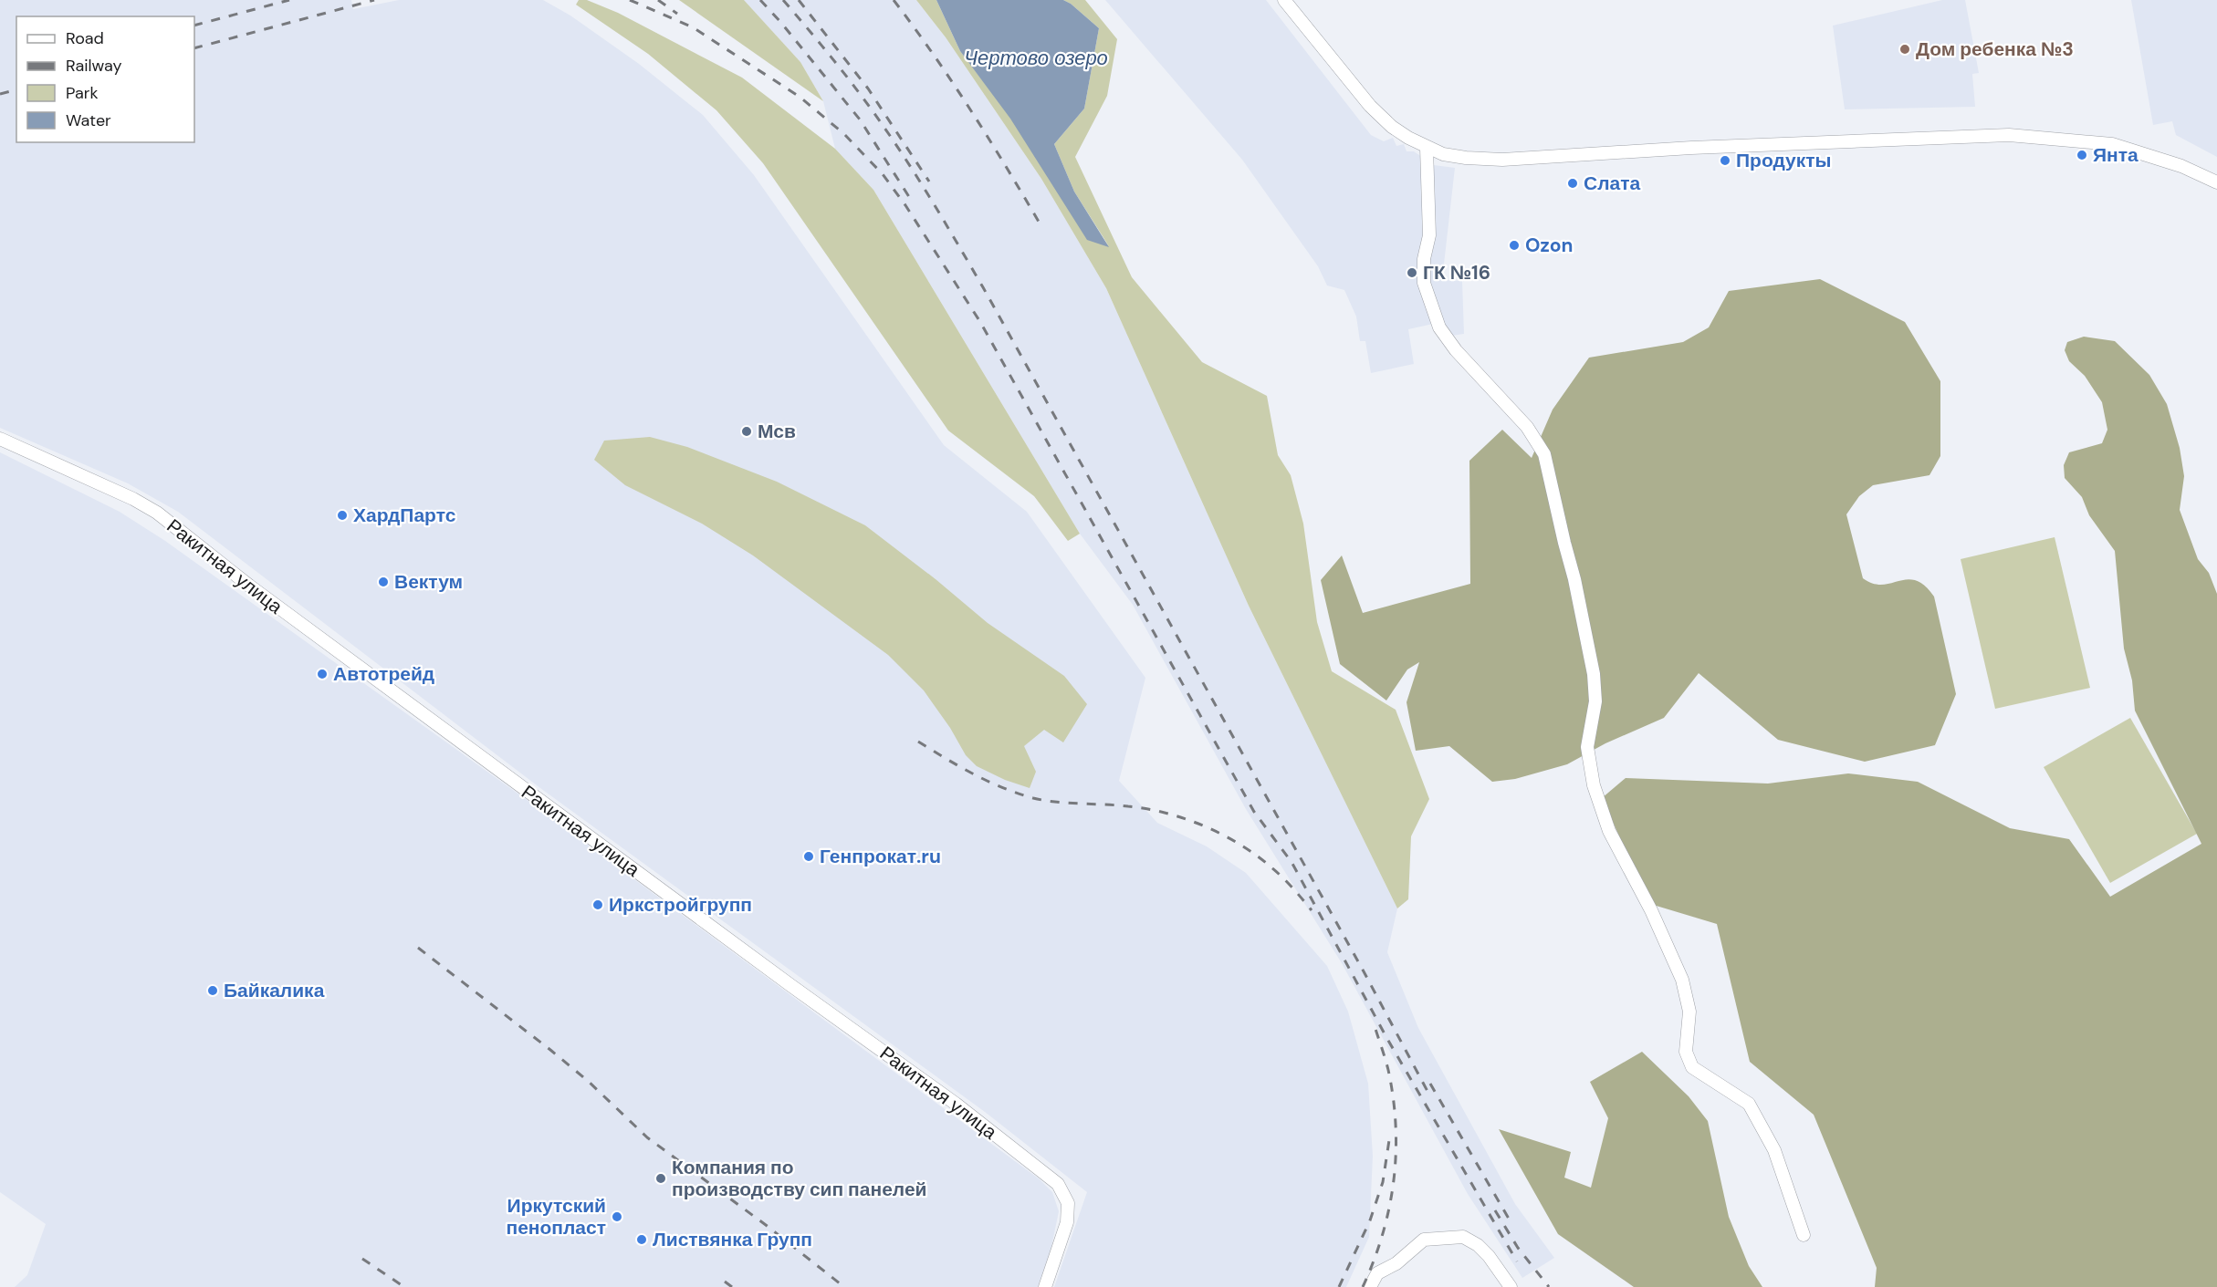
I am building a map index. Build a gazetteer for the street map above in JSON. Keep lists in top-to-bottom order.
{
  "streets": {
    "street": ["Ракитная улица"]
  },
  "water": ["Чертово озеро"],
  "places": [
    "Дом ребенка №3",
    "Янта",
    "Продукты",
    "Слата",
    "Ozon",
    "ГК №16",
    "Мсв",
    "ХардПартс",
    "Вектум",
    "Автотрейд",
    "Генпрокат.ru",
    "Иркстройгрупп",
    "Байкалика",
    "Компания по производству сип панелей",
    "Иркутский пенопласт",
    "Листвянка Групп"
  ],
  "legend": [
    "Road",
    "Railway",
    "Park",
    "Water"
  ]
}
